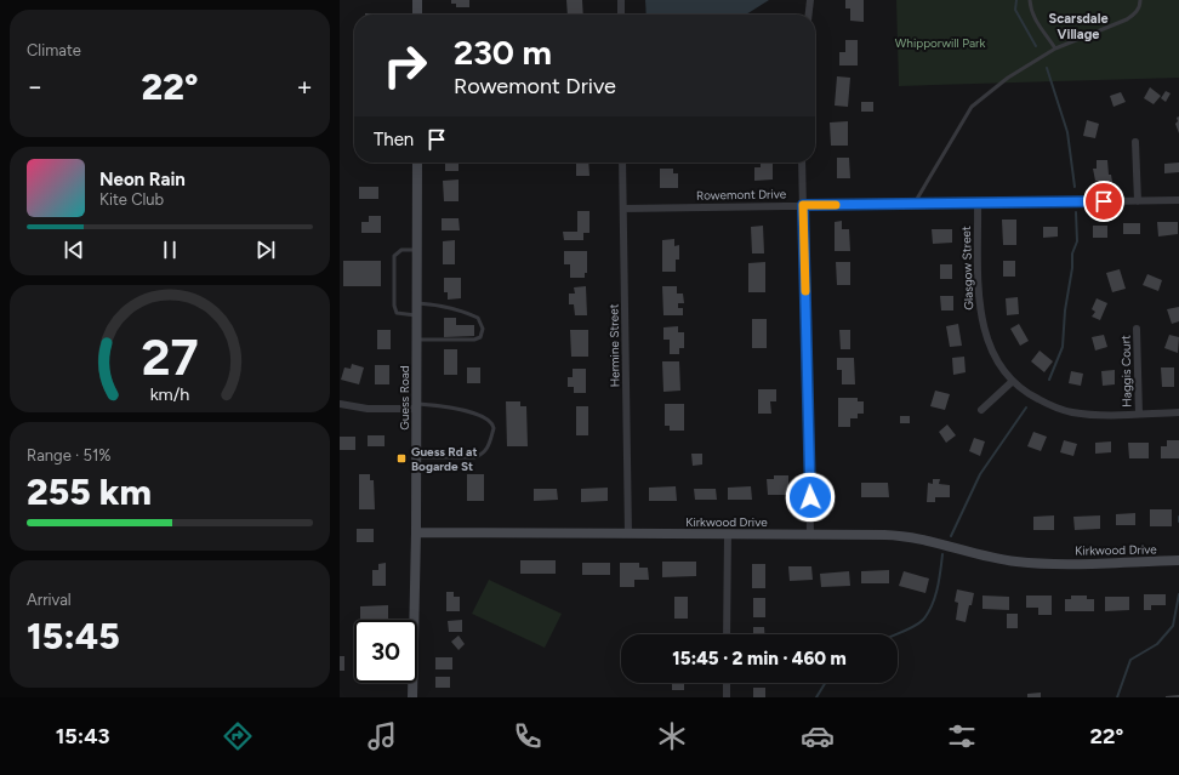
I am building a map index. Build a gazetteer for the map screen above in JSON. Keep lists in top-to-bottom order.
{
  "streets": {
    "street": [
      "Rowemont Drive",
      "Glasgow Street",
      "Hermine Street",
      "Haggis Court",
      "Guess Road",
      "Kirkwood Drive"
    ]
  },
  "crossings": [
    ["Rowemont Drive", "Glasgow Street"],
    ["Rowemont Drive", "Hermine Street"],
    ["Glasgow Street", "Haggis Court"],
    ["Hermine Street", "Kirkwood Drive"],
    ["Guess Road", "Kirkwood Drive"]
  ],
  "districts": ["Scarsdale Village"],
  "parks": ["Whipporwill Park"],
  "places": {
    "transit": ["Guess Rd at Bogarde St"]
  },
  "page": {
    "tile": [
      "Climate",
      ["Range · 51%", "255 km"],
      ["Arrival", "15:45"]
    ],
    "turn": ["230 m", "Rowemont Drive"],
    "heat": ["−", "22°", "+"],
    "then": "Then",
    "song": ["Neon Rain", "Kite Club"],
    "limit": "30",
    "trip": "15:45 · 2 min · 460 m",
    "tabs": ["15:43", "22°"],
    "gauge": ["27", "km/h"]
  }
}
